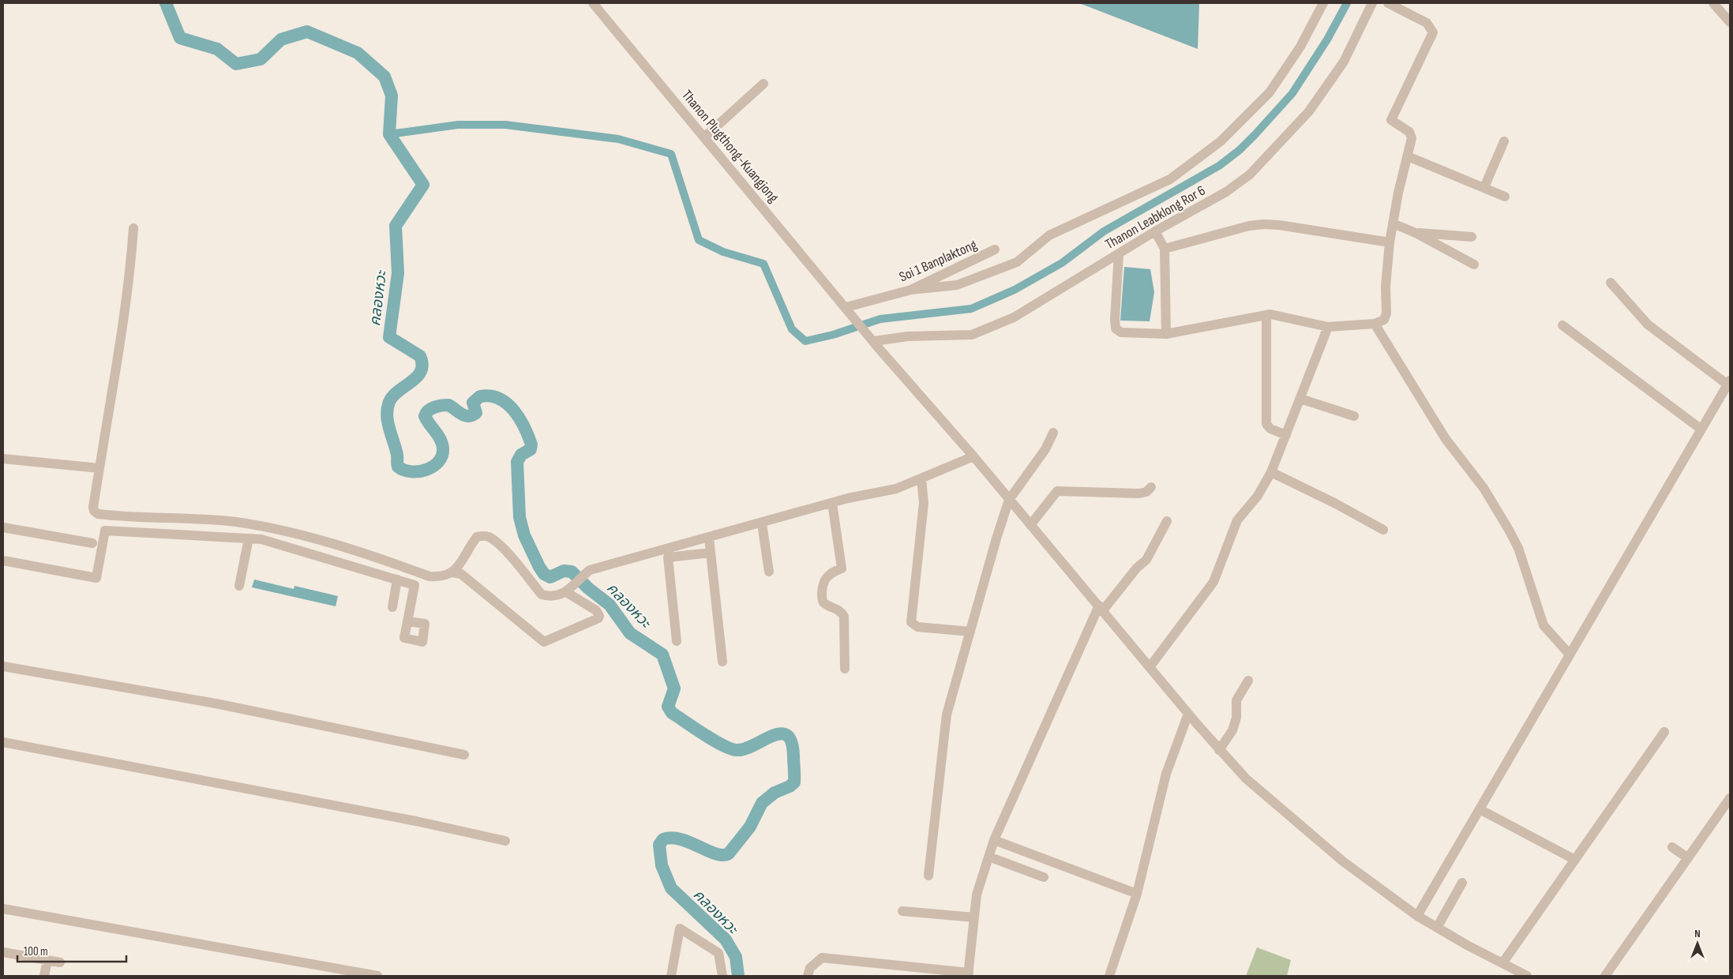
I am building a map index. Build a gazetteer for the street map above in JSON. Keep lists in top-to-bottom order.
{
  "streets": {
    "street": ["Thanon Plugthong-Kuangjong", "Thanon Leabklong Ror 6", "Soi 1 Banplaktong"]
  },
  "crossings": [
    ["Thanon Plugthong-Kuangjong", "Thanon Leabklong Ror 6"],
    ["Thanon Plugthong-Kuangjong", "Soi 1 Banplaktong"]
  ],
  "water": ["คลองหวะ"],
  "scale_bar": "100 m",
  "north": "top"
}
